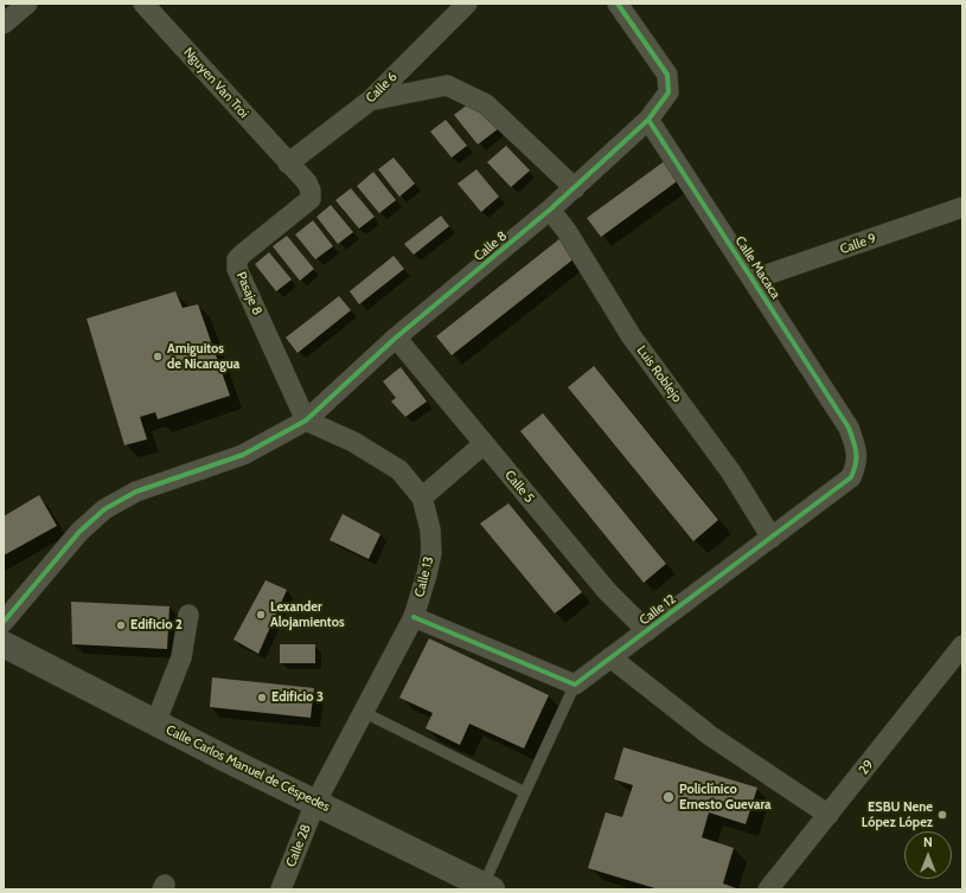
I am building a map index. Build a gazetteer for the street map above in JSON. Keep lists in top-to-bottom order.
{
  "streets": {
    "main road": ["Calle Carlos Manuel de Céspedes"],
    "street": [
      "Nguyen Van Troi",
      "Calle 6",
      "Calle 9",
      "Calle 8",
      "Calle Macaca",
      "Pasaje 8",
      "Luis Roblejo",
      "Calle 5",
      "Calle 13",
      "Calle 12",
      "29",
      "Calle 28"
    ]
  },
  "crossings": [
    ["Nguyen Van Troi", "Calle 6"],
    ["Nguyen Van Troi", "Pasaje 8"],
    ["Calle 9", "Calle Macaca"],
    ["Calle 8", "Calle Macaca"],
    ["Calle 8", "Pasaje 8"],
    ["Calle 8", "Luis Roblejo"],
    ["Calle 8", "Calle 5"],
    ["Calle 8", "Calle 13"],
    ["Calle Macaca", "Calle 12"],
    ["Pasaje 8", "Calle 13"],
    ["Luis Roblejo", "Calle 12"],
    ["Calle 5", "Calle 12"],
    ["Calle 13", "Calle Carlos Manuel de Céspedes"],
    ["Calle 13", "Calle 28"],
    ["Calle Carlos Manuel de Céspedes", "Calle 28"]
  ],
  "places": [
    "Amiguitos de Nicaragua",
    "Lexander Alojamientos",
    "Edificio 2",
    "Edificio 3",
    "Policlínico Ernesto Guevara",
    "ESBU Nene López López"
  ],
  "north": "top"
}
